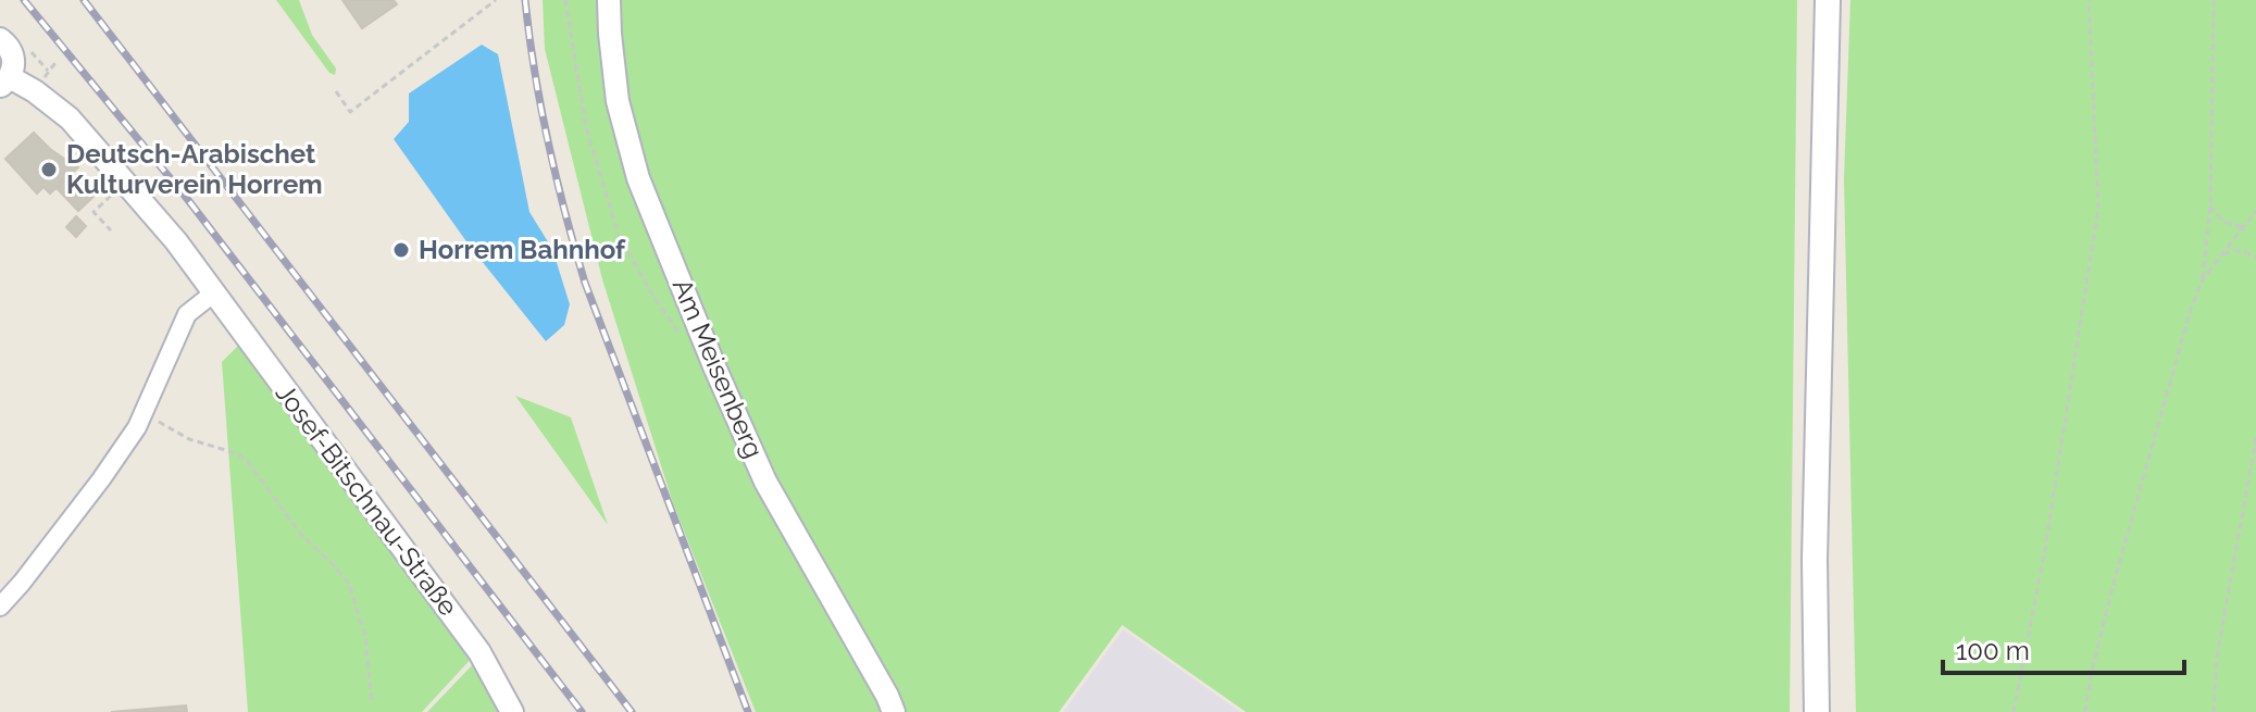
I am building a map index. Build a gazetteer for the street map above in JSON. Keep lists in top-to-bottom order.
{
  "streets": {
    "street": ["Am Meisenberg", "Josef-Bitschnau-Straße"]
  },
  "places": ["Deutsch-Arabischet Kulturverein Horrem", "Horrem Bahnhof"],
  "scale_bar": "100 m"
}
